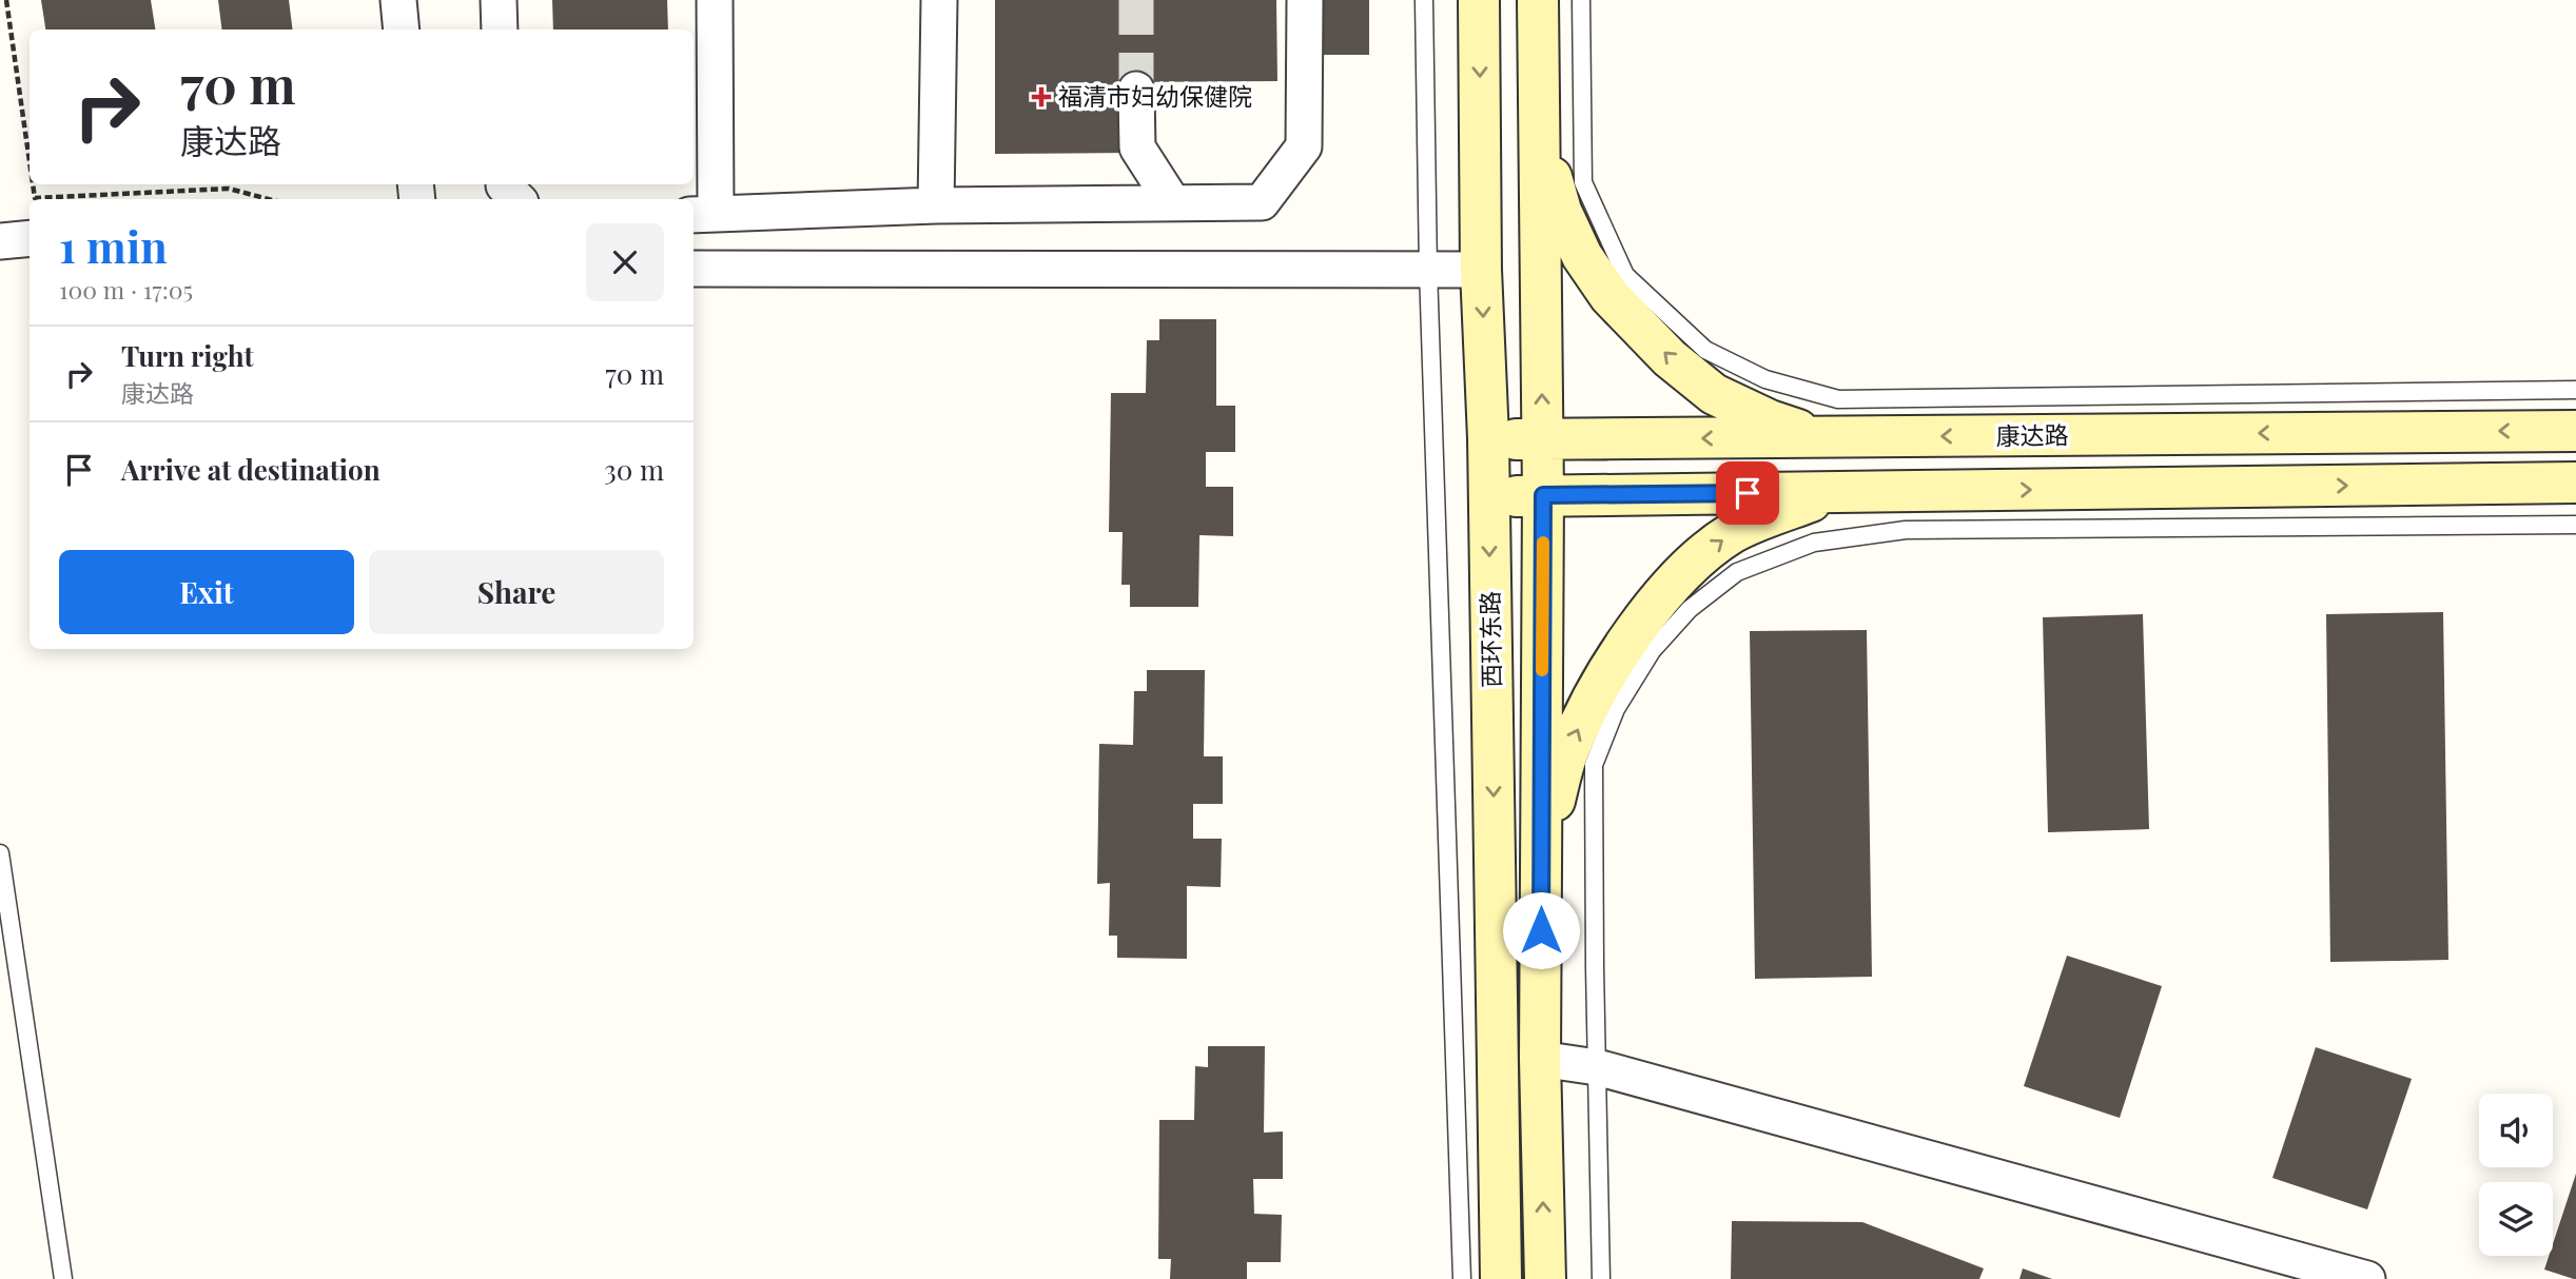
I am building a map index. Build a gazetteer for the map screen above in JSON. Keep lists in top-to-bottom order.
{
  "streets": {
    "street": ["康达路", "西环东路"]
  },
  "crossings": [
    ["康达路", "西环东路"]
  ],
  "places": {
    "health": ["福清市妇幼保健院"]
  },
  "page": {
    "turn": ["70 m", "康达路"],
    "heading": ["1 min", "100 m · 17:05"],
    "list": [
      {
        "name": "Turn right",
        "note": "康达路",
        "value": "70 m"
      },
      {
        "name": "Arrive at destination",
        "value": "30 m"
      }
    ],
    "buttons": ["Exit", "Share"]
  }
}
